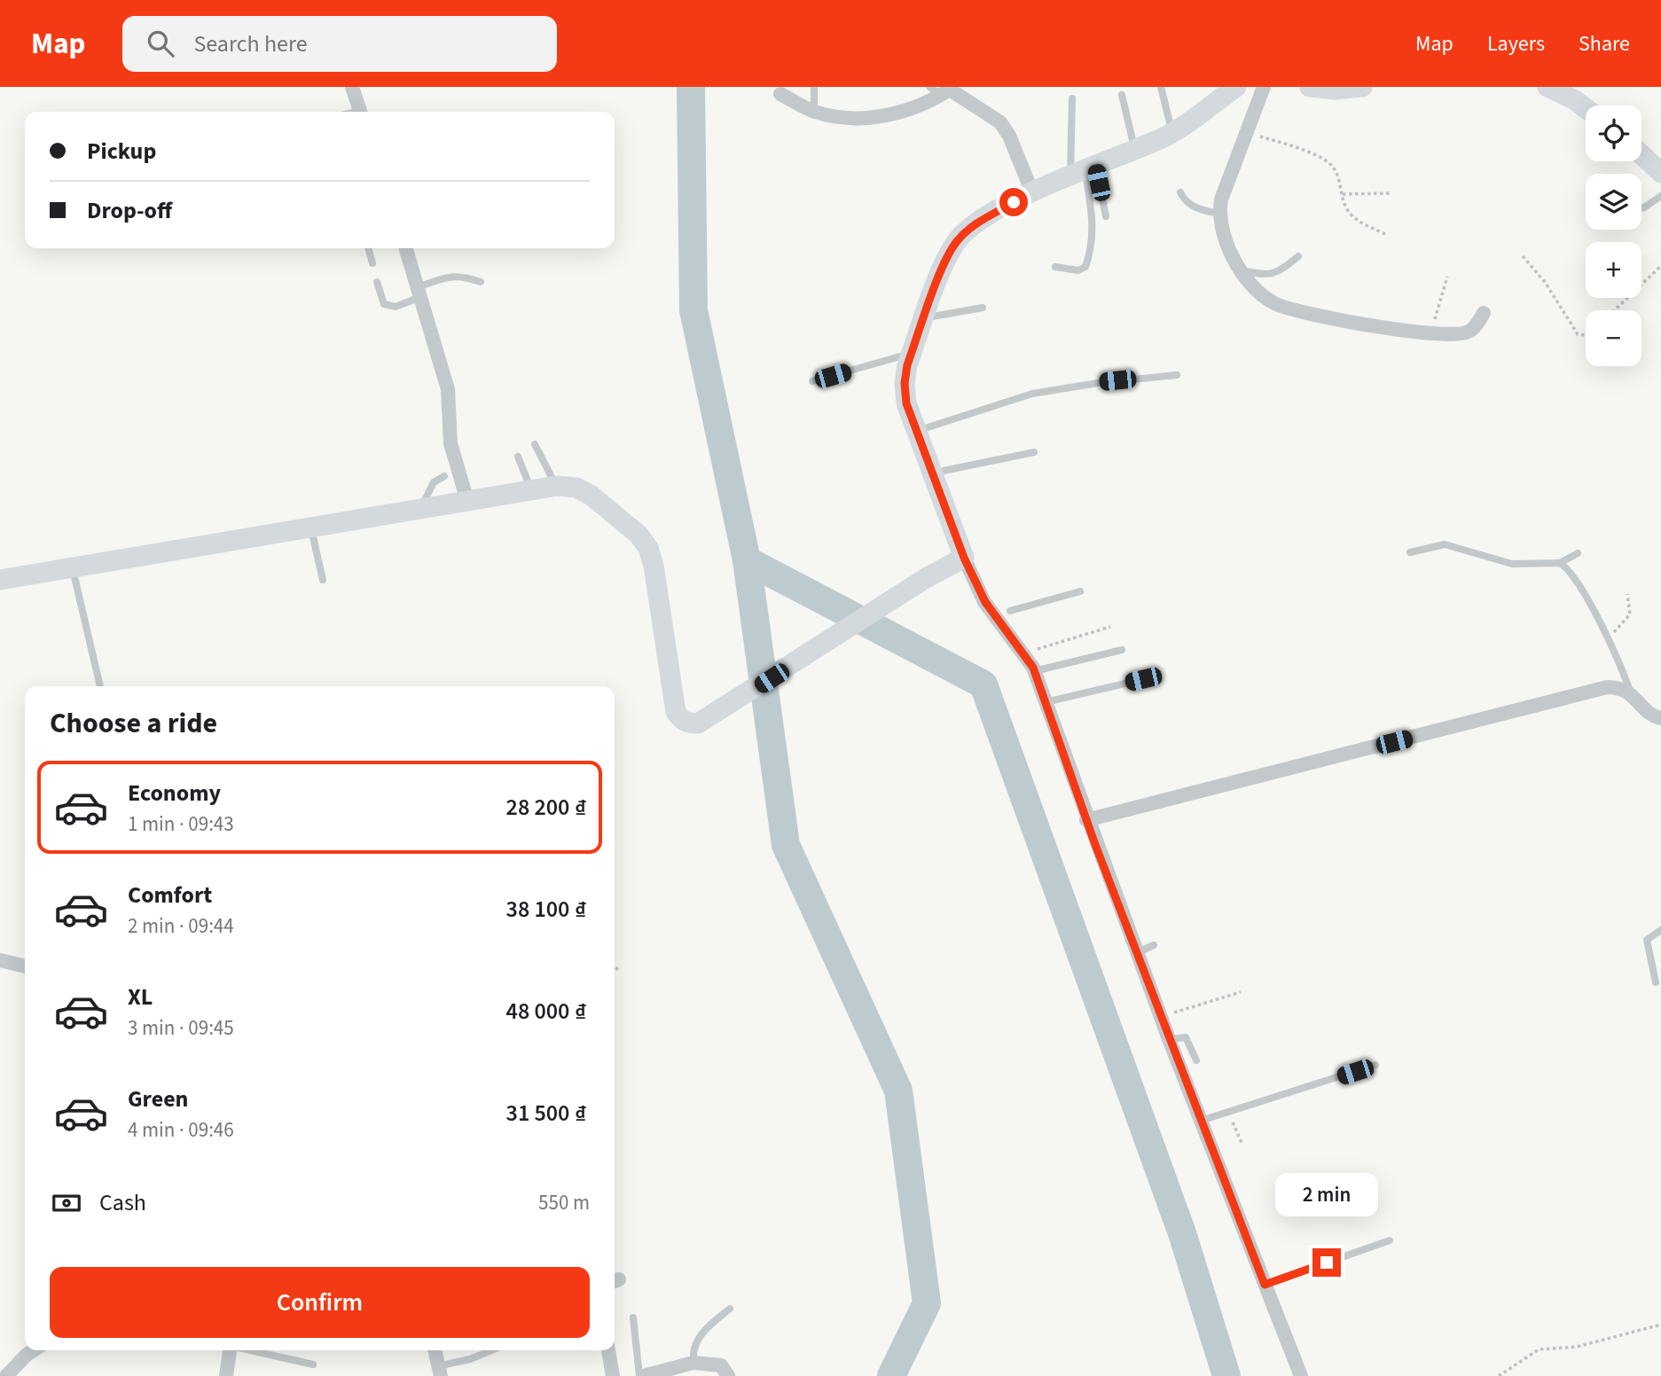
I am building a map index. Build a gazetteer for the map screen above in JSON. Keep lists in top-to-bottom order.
{
  "page": {
    "header": "Map",
    "search": "Search here",
    "nav": ["Map", "Layers", "Share"],
    "map_buttons": ["+", "−"],
    "banner": ["Pickup", "Drop-off"],
    "heading": "Choose a ride",
    "list": [
      {
        "name": "Economy",
        "note": "1 min · 09:43",
        "value": "28 200 ₫"
      },
      {
        "name": "Comfort",
        "note": "2 min · 09:44",
        "value": "38 100 ₫"
      },
      {
        "name": "XL",
        "note": "3 min · 09:45",
        "value": "48 000 ₫"
      },
      {
        "name": "Green",
        "note": "4 min · 09:46",
        "value": "31 500 ₫"
      }
    ],
    "pay": ["Cash", "550 m"],
    "bubble": "2 min",
    "buttons": "Confirm"
  }
}
